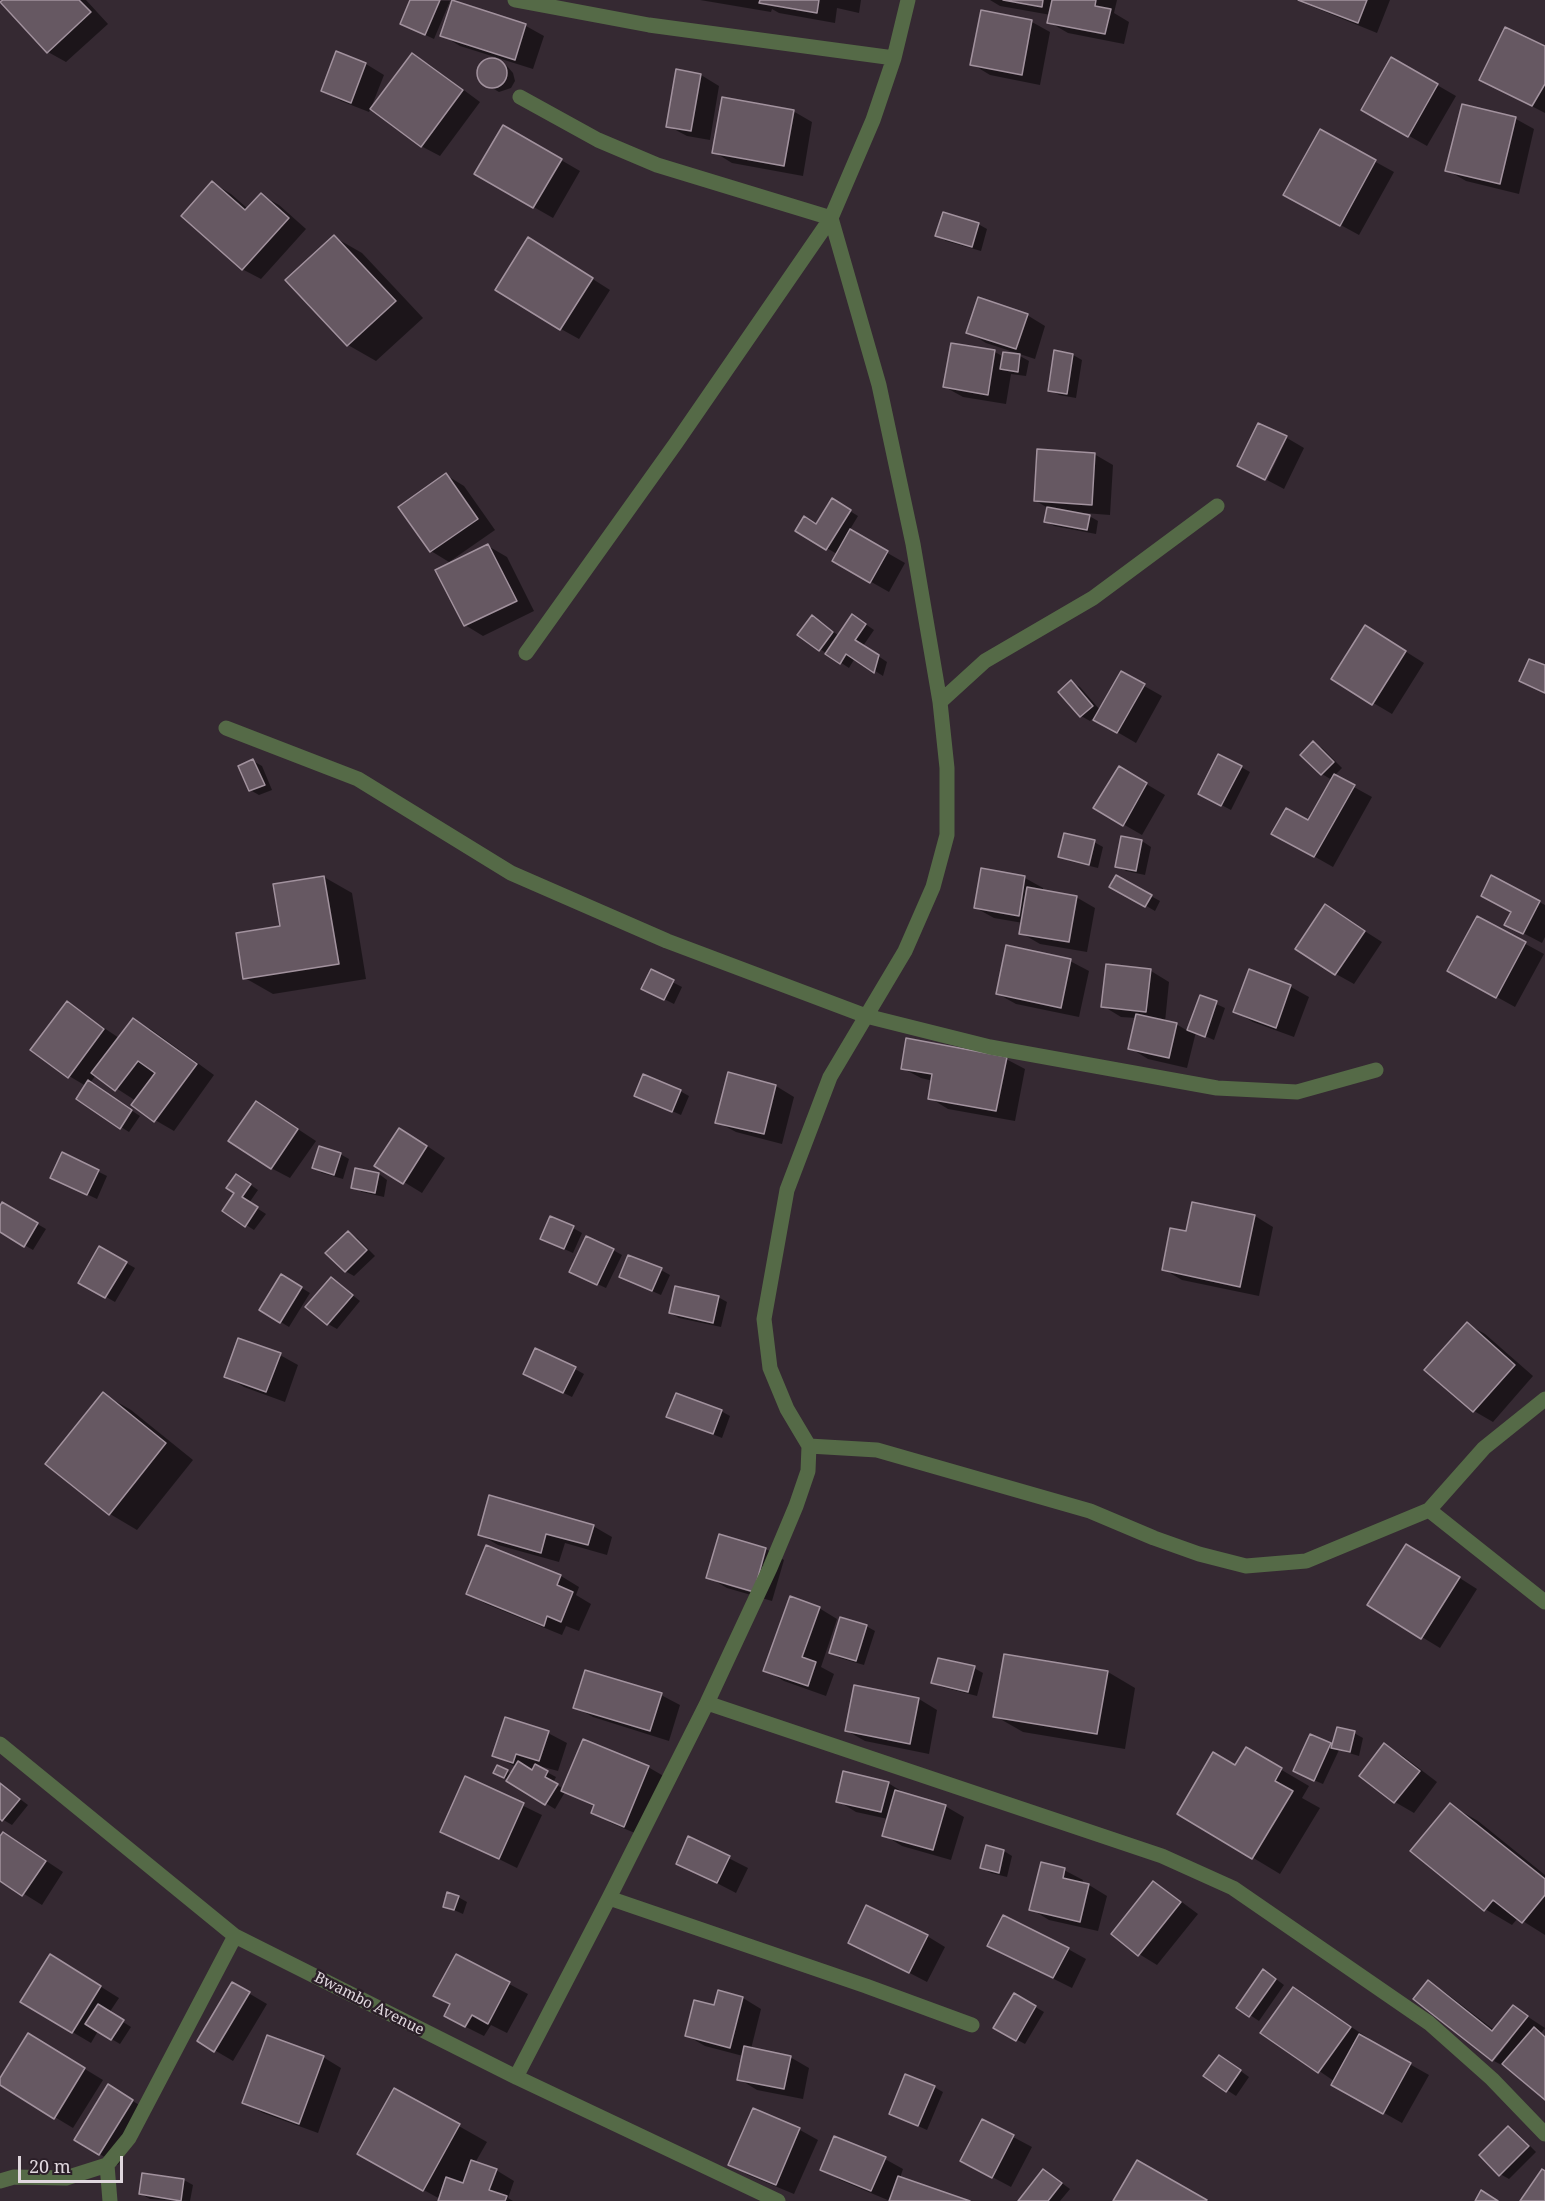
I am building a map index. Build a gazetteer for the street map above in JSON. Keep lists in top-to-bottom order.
{
  "streets": {
    "street": ["Bwambo Avenue"]
  },
  "scale_bar": "20 m"
}
